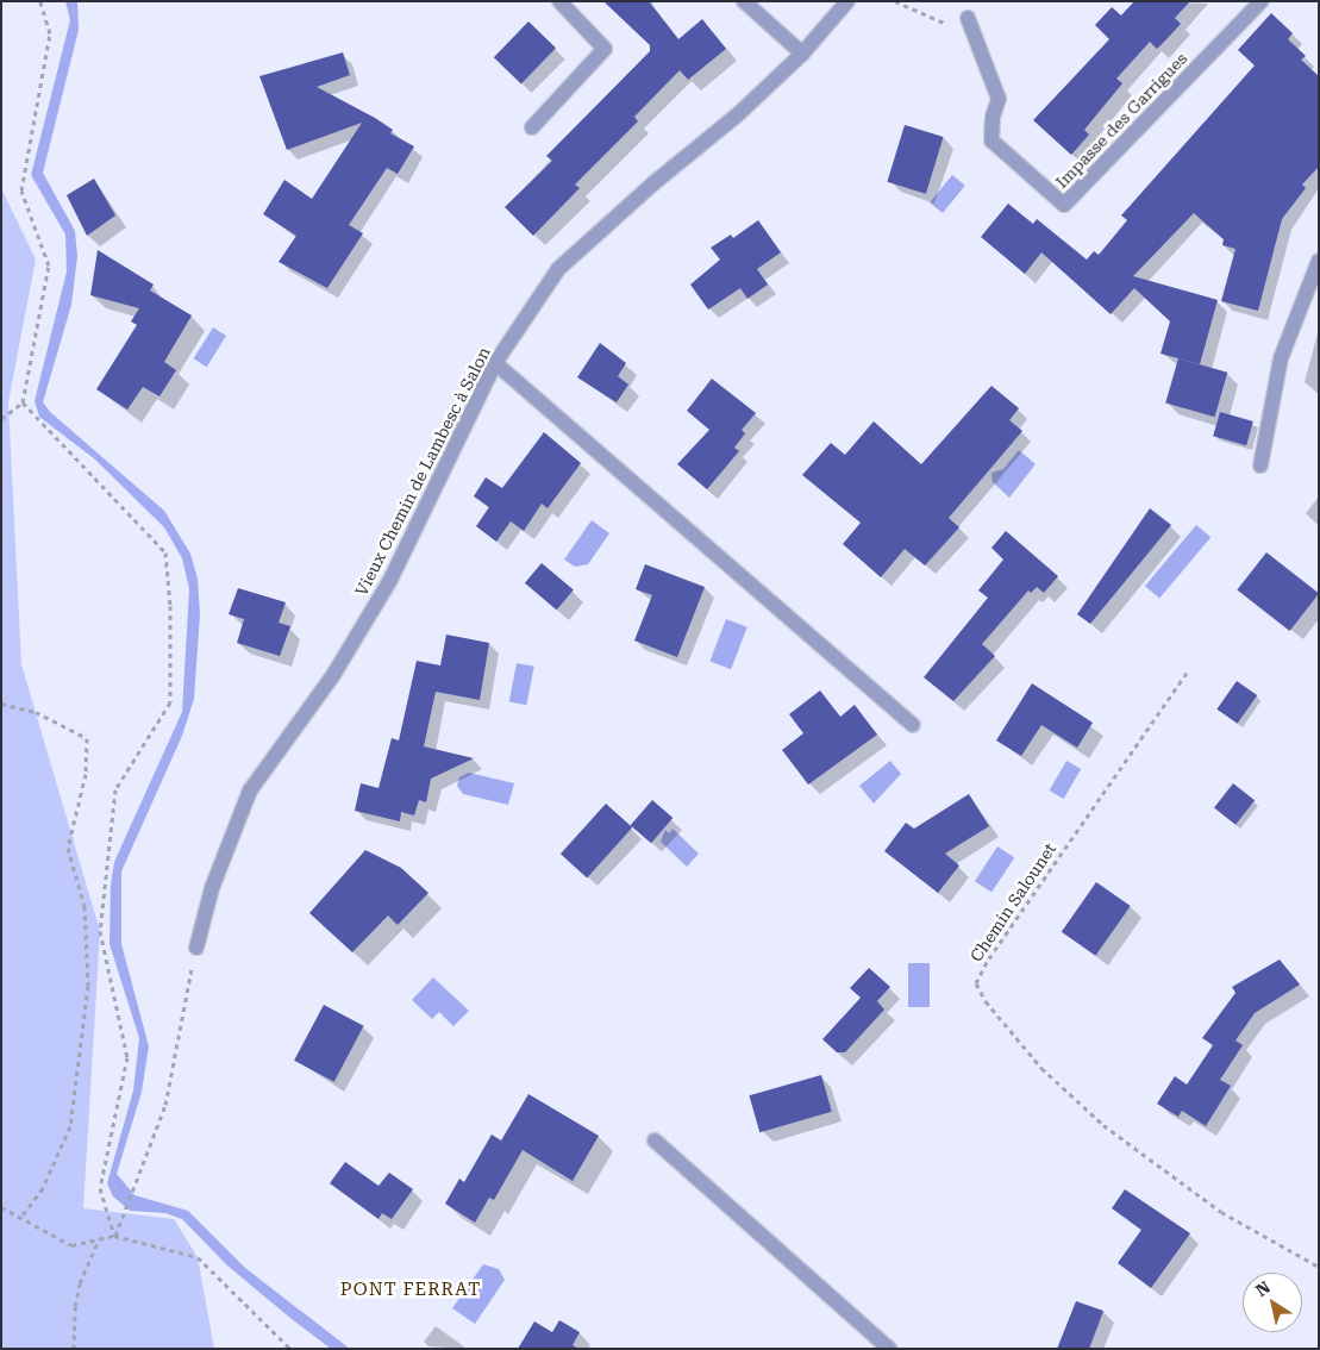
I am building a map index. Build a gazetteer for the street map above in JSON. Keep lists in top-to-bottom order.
{
  "streets": {
    "street": ["Impasse des Garrigues", "Vieux Chemin de Lambesc à Salon"],
    "path": ["Chemin Salounet"]
  },
  "districts": ["PONT FERRAT"],
  "north": "top left"
}
